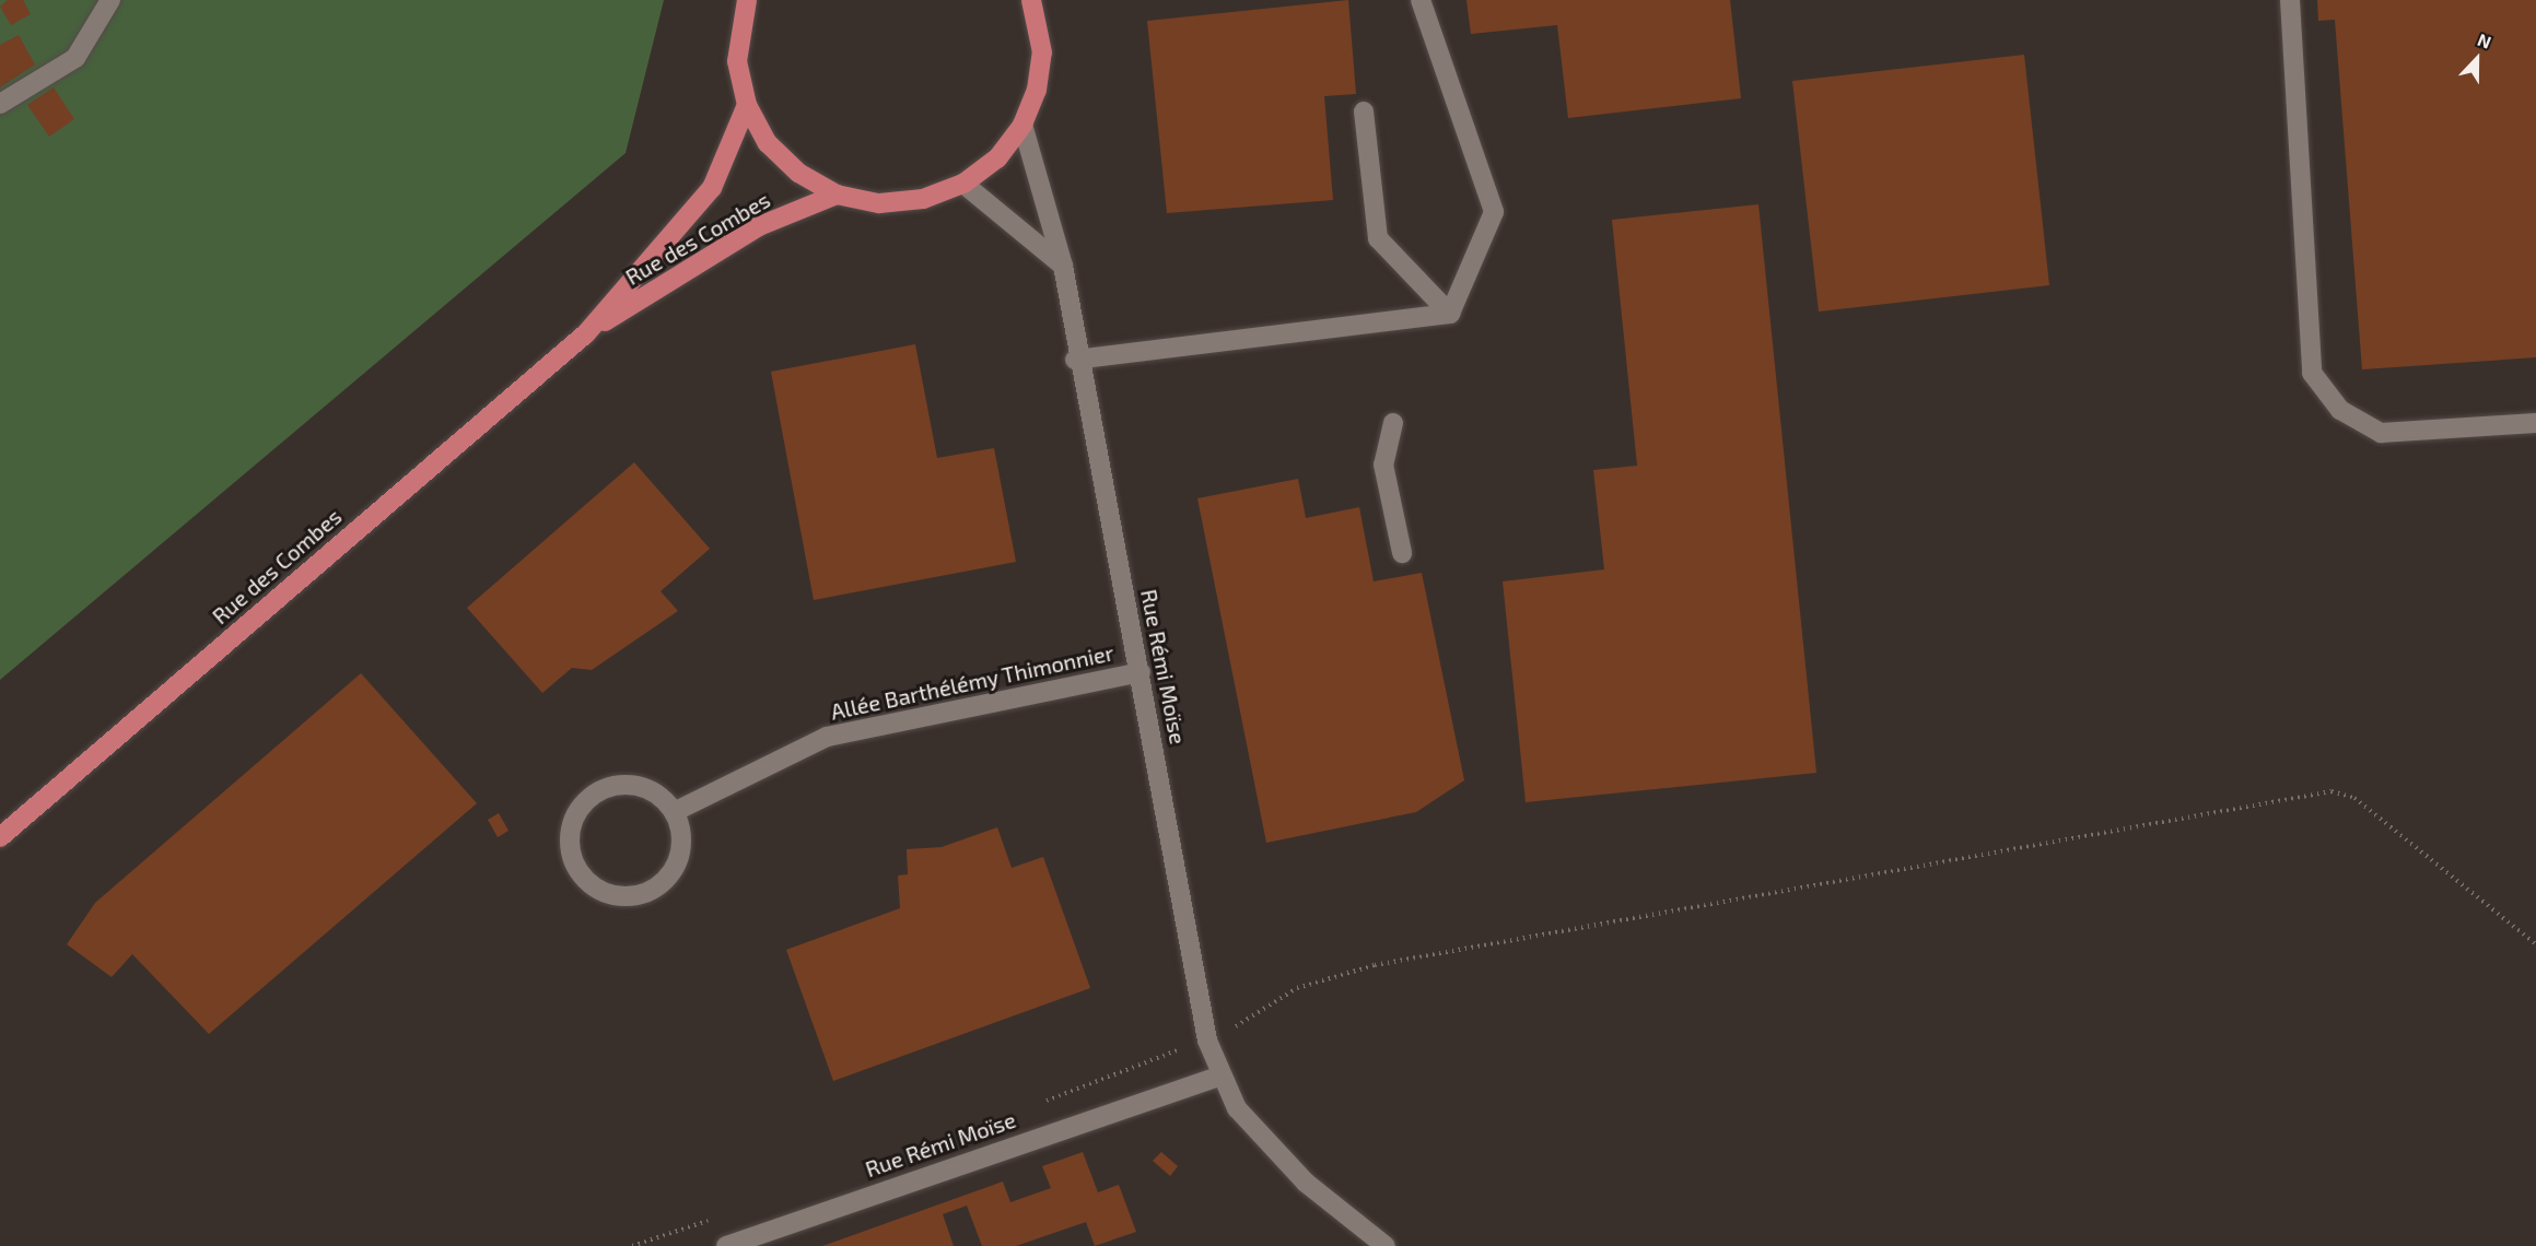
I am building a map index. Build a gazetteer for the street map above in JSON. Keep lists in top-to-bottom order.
{
  "streets": {
    "main road": ["Rue des Combes"],
    "street": ["Rue Rémi Moïse", "Allée Barthélémy Thimonnier"]
  },
  "crossings": [
    ["Rue Rémi Moïse", "Allée Barthélémy Thimonnier"]
  ],
  "north": "top"
}
